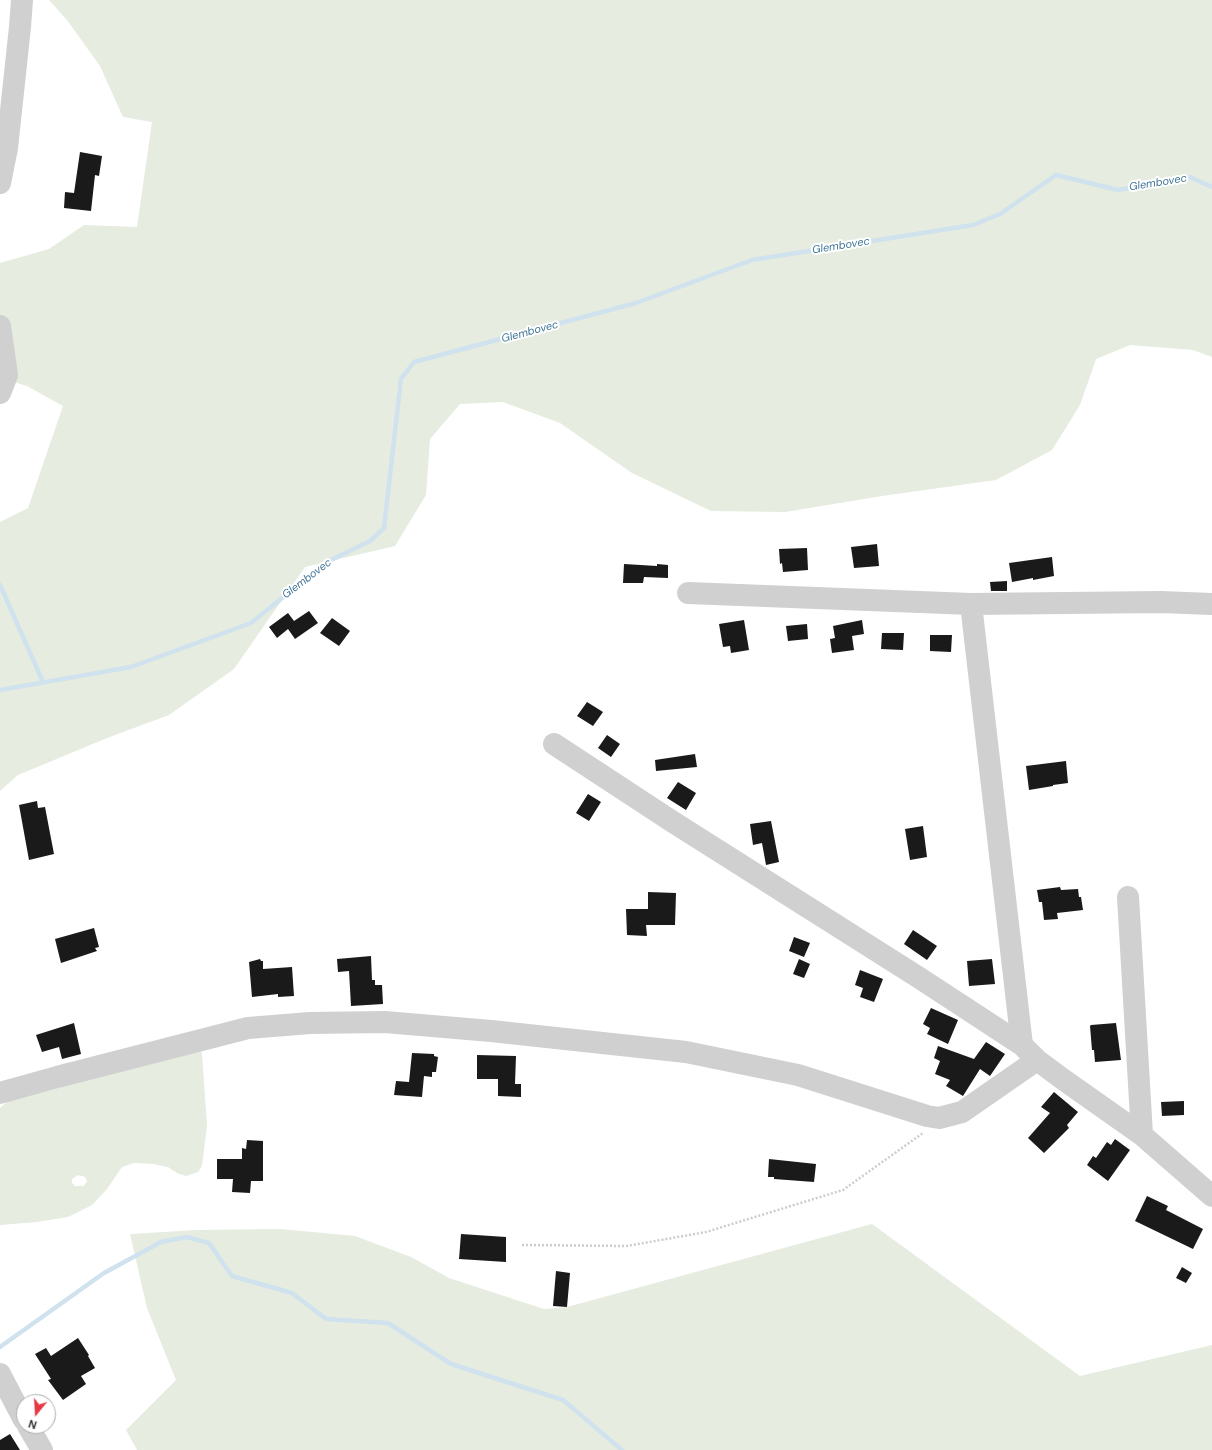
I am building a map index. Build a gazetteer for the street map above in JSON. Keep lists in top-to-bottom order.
{
  "water": ["Glembovec"],
  "north": "bottom"
}
